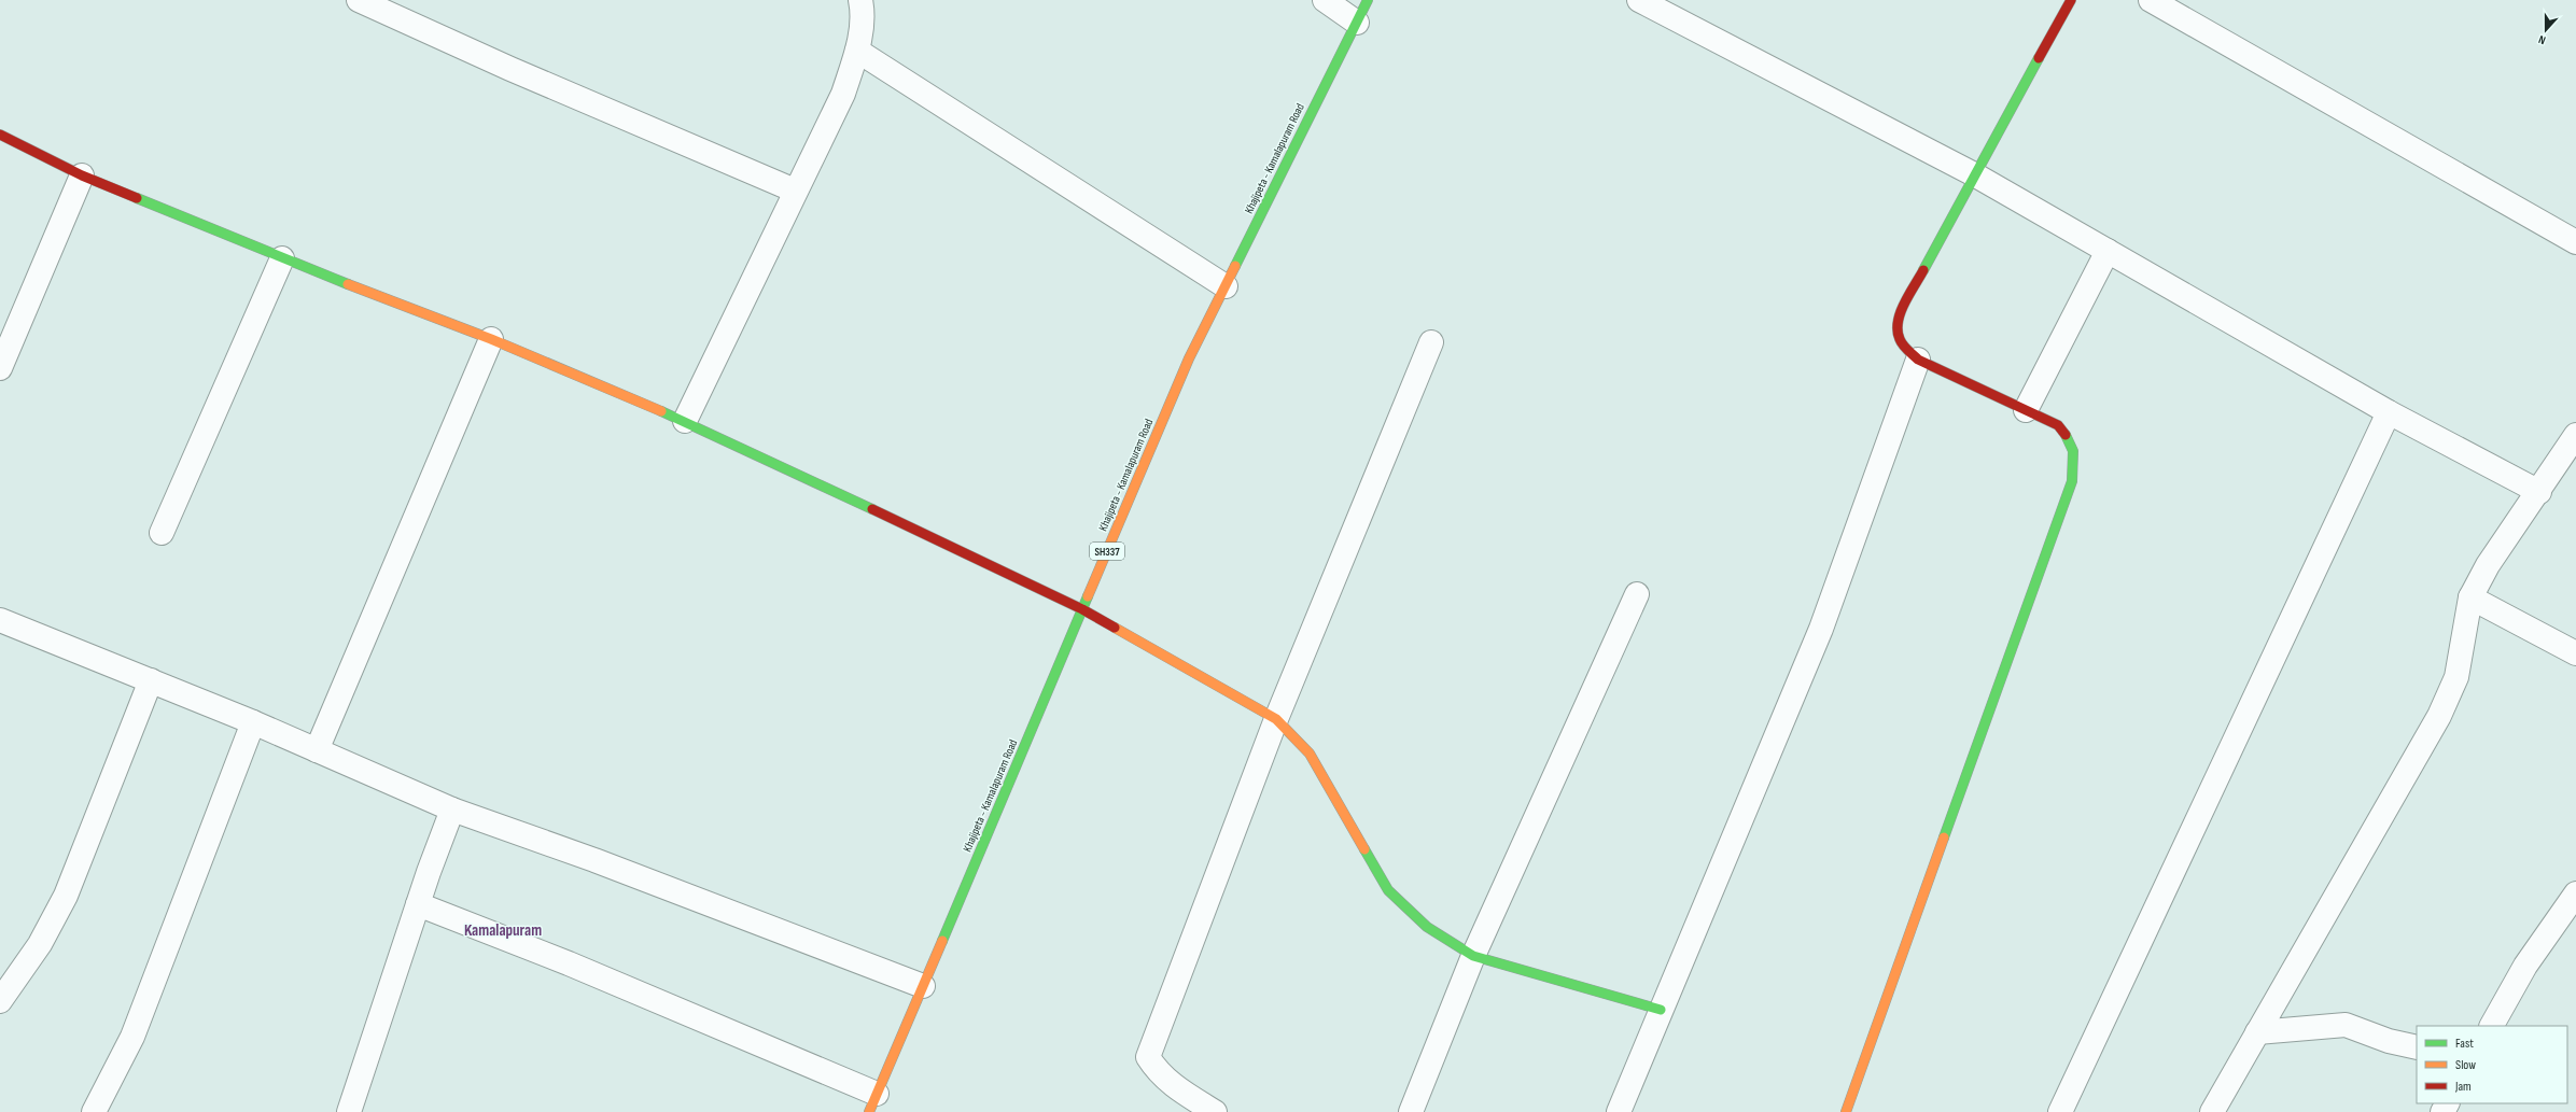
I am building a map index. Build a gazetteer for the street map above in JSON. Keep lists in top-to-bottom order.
{
  "streets": {
    "street": ["Khajipeta - Kamalapuram Road", "SH337"]
  },
  "districts": ["Kamalapuram"],
  "legend": ["Fast", "Slow", "Jam"],
  "north": "bottom"
}
